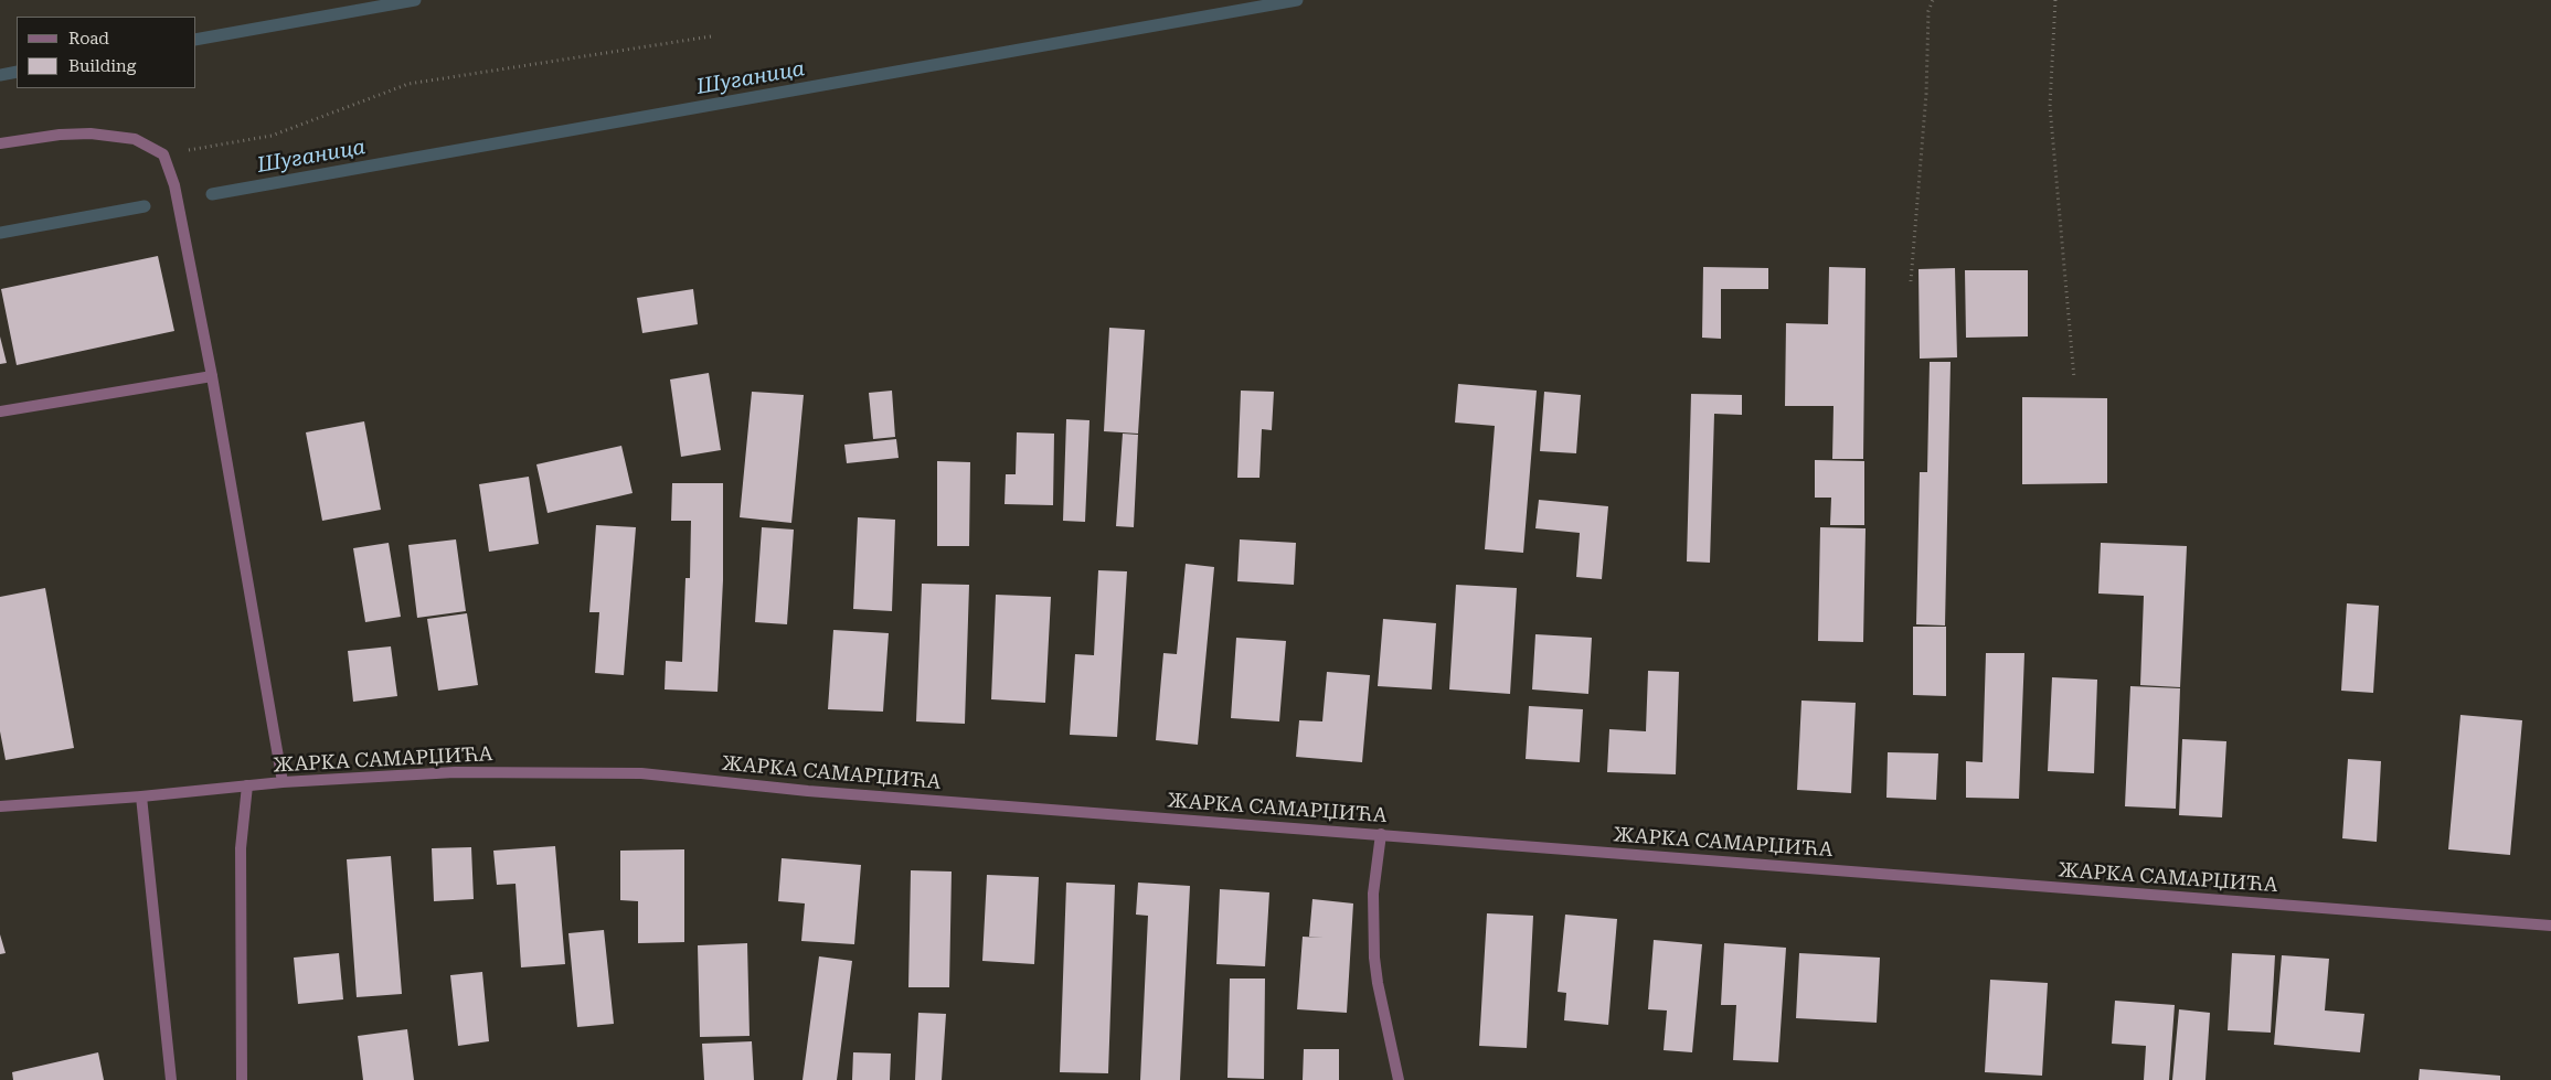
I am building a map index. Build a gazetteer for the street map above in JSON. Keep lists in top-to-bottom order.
{
  "streets": {
    "street": ["ЖАРКА САМАРЏИЋА"]
  },
  "water": ["Шуганица"],
  "legend": ["Road", "Building"]
}
